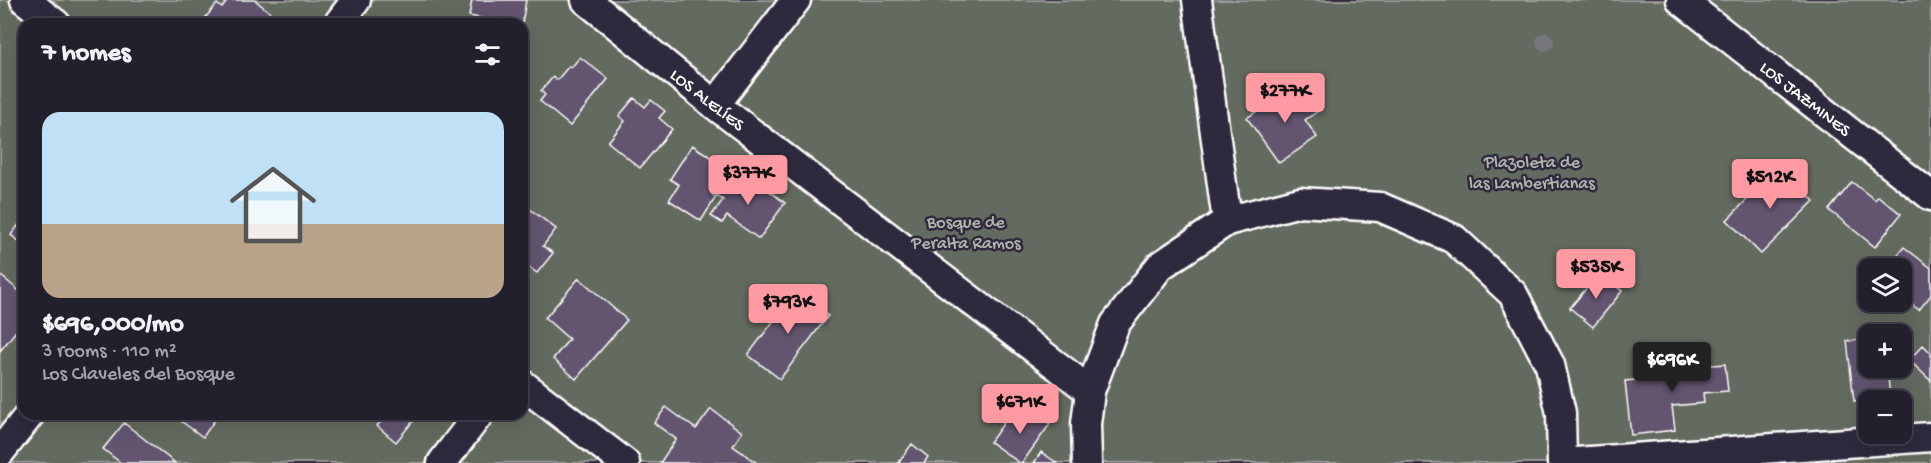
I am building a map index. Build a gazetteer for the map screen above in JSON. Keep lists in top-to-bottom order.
{
  "streets": {
    "street": ["LOS JAZMINES", "LOS ALELÍES"]
  },
  "parks": ["Plazoleta de las Lambertianas", "Bosque de Peralta Ramos"],
  "page": {
    "heading": "7 homes",
    "price": [
      "$277K",
      "$377K",
      "$512K",
      "$535K",
      "$793K",
      "$696K",
      "$671K"
    ],
    "list": [
      {
        "name": "$696,000/mo",
        "note": "3 rooms · 110 m² · Los Claveles del Bosque"
      }
    ],
    "map_buttons": ["+", "−"]
  }
}
